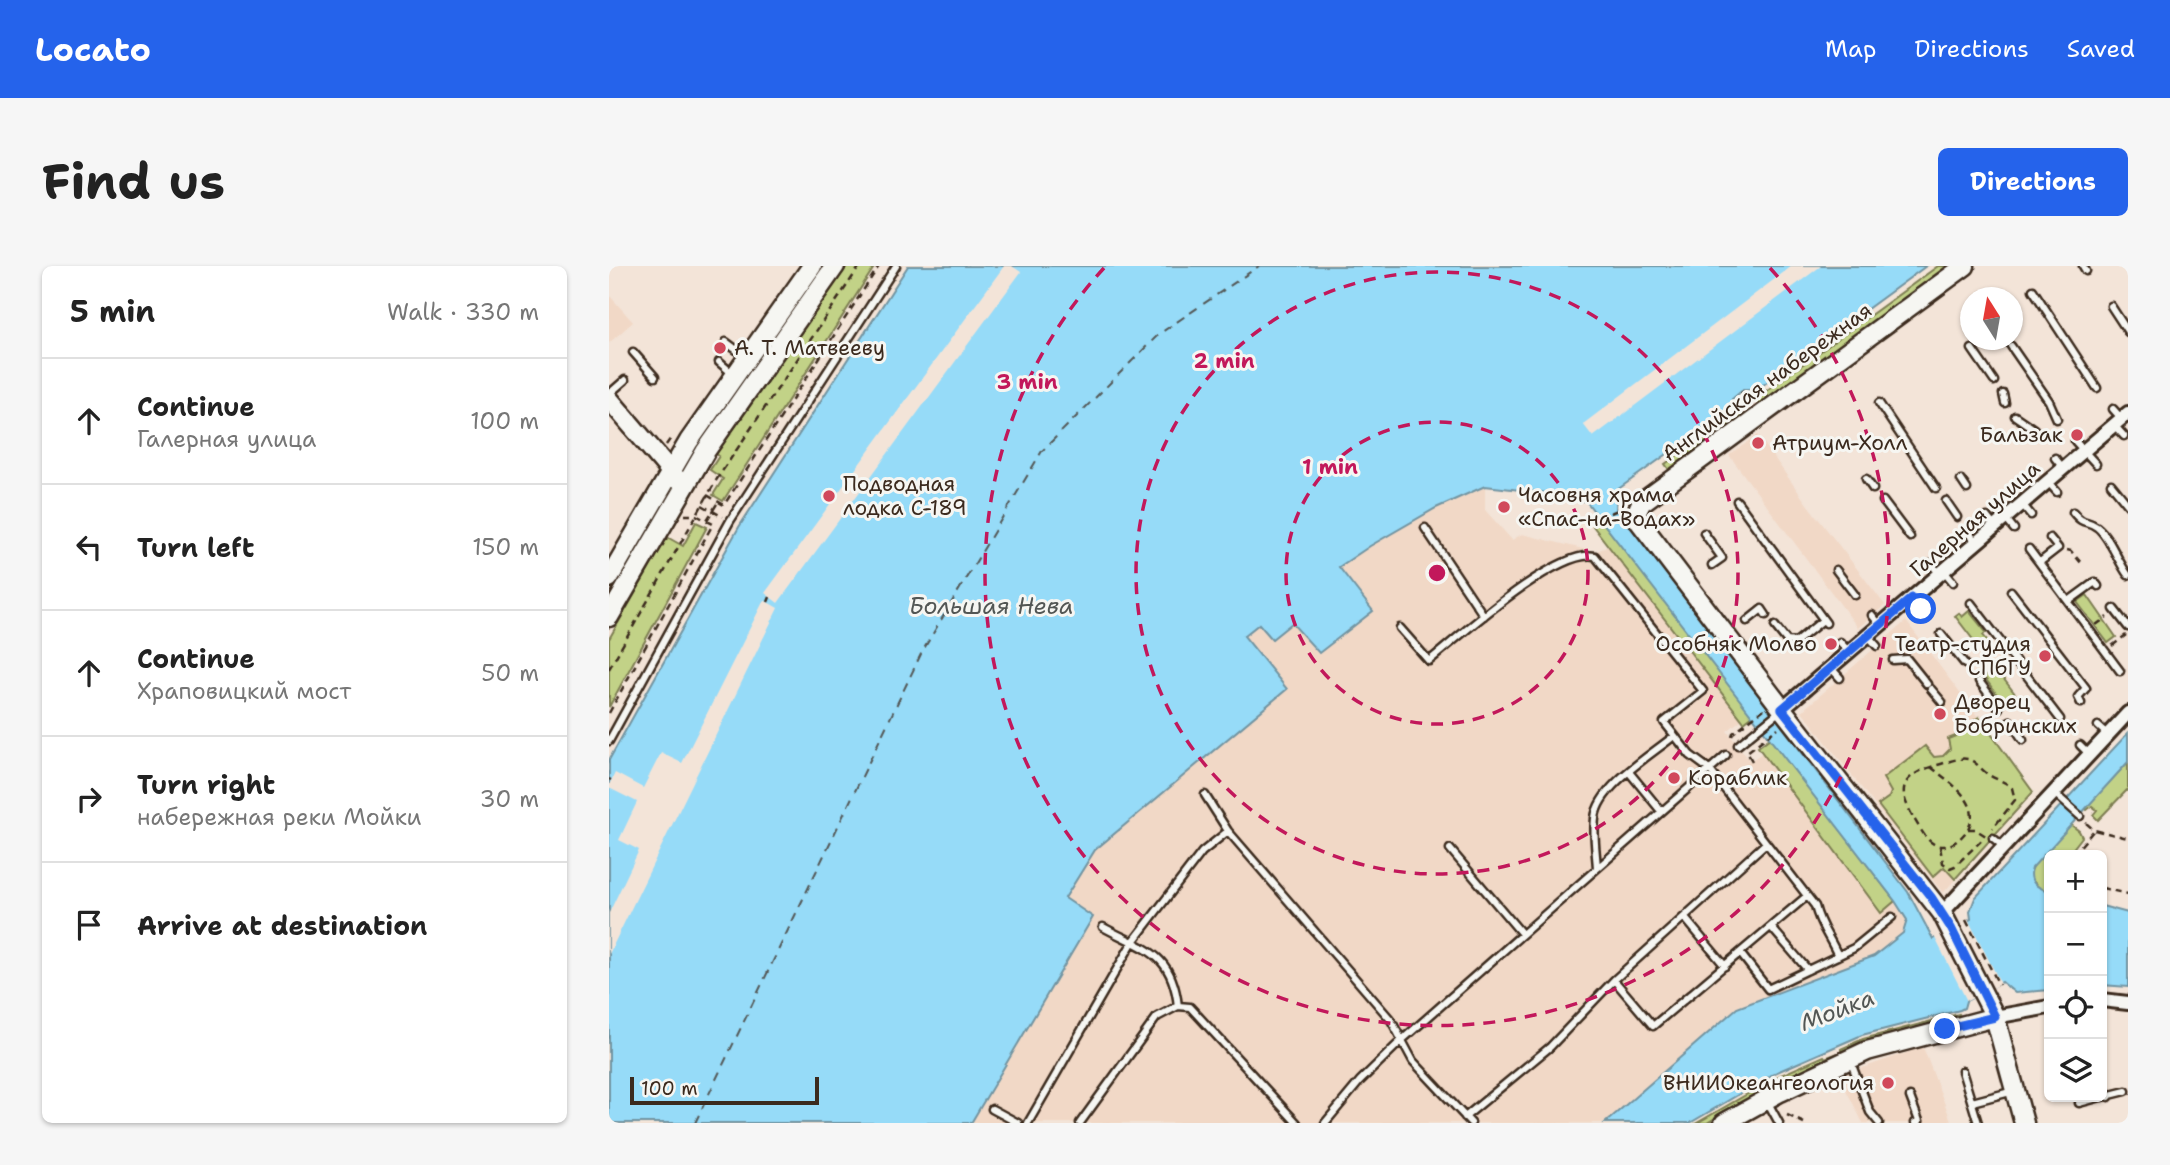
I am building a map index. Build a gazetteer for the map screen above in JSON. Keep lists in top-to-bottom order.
{
  "streets": {
    "main road": ["Английская набережная"],
    "street": ["Галерная улица"]
  },
  "water": ["Большая Нева", "Мойка"],
  "places": [
    "А. Т. Матвееву",
    "Бальзак",
    "Атриум-Холл",
    "Подводная лодка С-189",
    "Часовня храма «Спас-на-Водах»",
    "Особняк Молво",
    "Театр-студия СПбГУ",
    "Дворец Бобринских",
    "Кораблик",
    "ВНИИОкеангеология"
  ],
  "scale_bar": "100 m",
  "north": "top",
  "page": {
    "header": "Locato",
    "nav": ["Map", "Directions", "Saved"],
    "buttons": "Directions",
    "title": "Find us",
    "heading": ["5 min", "Walk · 330 m"],
    "list": [
      ["Continue", "Галерная улица", "100 m"],
      ["Turn left", "150 m"],
      ["Continue", "Храповицкий мост", "50 m"],
      ["Turn right", "набережная реки Мойки", "30 m"],
      "Arrive at destination"
    ],
    "map_buttons": ["+", "−"],
    "scale": "100 m"
  },
  "rings": ["2 min", "3 min", "1 min"]
}
